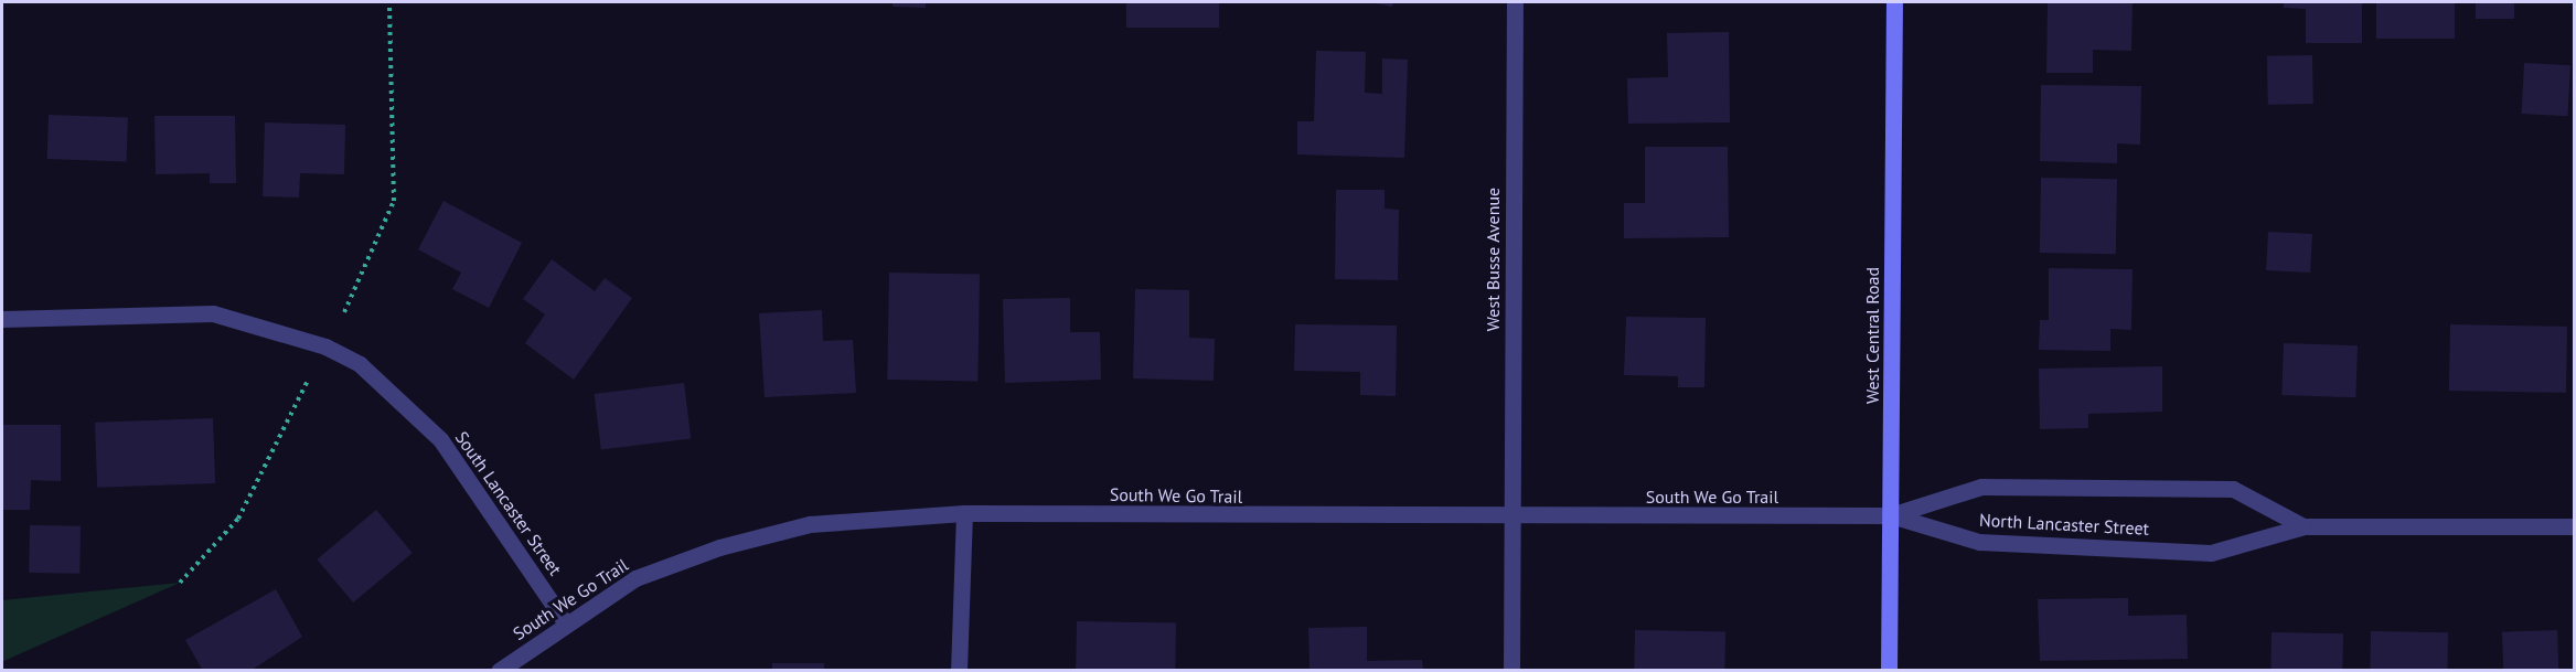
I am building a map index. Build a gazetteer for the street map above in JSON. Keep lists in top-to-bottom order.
{
  "streets": {
    "main road": ["West Central Road"],
    "street": [
      "West Busse Avenue",
      "South We Go Trail",
      "South Lancaster Street",
      "North Lancaster Street"
    ]
  },
  "crossings": [
    ["West Busse Avenue", "South We Go Trail"],
    ["West Central Road", "South We Go Trail"],
    ["West Central Road", "North Lancaster Street"],
    ["South We Go Trail", "South Lancaster Street"],
    ["South We Go Trail", "North Lancaster Street"]
  ]
}
